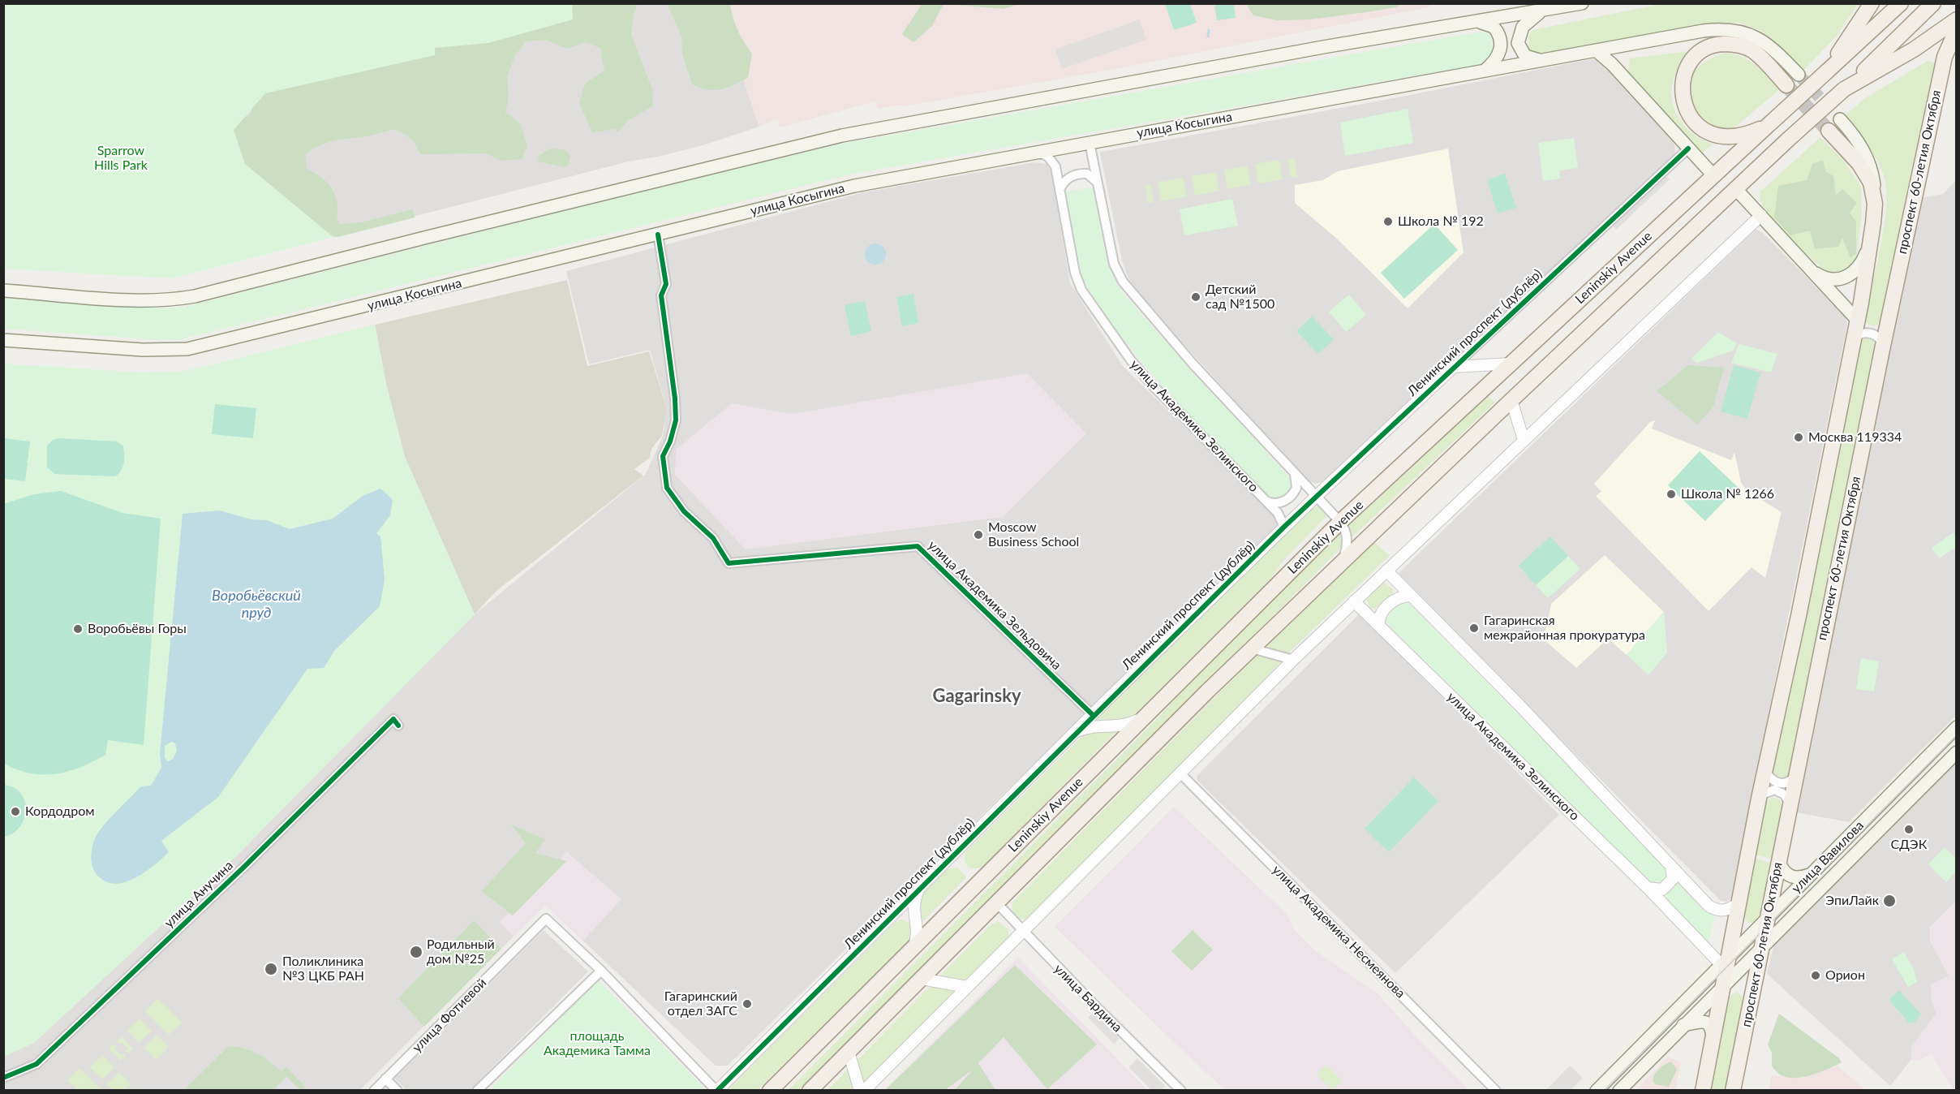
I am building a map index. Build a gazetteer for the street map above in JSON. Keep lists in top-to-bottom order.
{
  "streets": {
    "main road": [
      "улица Косыгина",
      "проспект 60-летия Октября",
      "Leninskiy Avenue",
      "улица Вавилова"
    ],
    "street": [
      "Ленинский проспект (дублёр)",
      "улица Академика Зелинского",
      "улица Академика Зельдовича",
      "улица Анучина",
      "улица Академика Несмеянова",
      "улица Бардина",
      "улица Фотиевой"
    ]
  },
  "crossings": [
    ["улица Косыгина", "улица Академика Зелинского"],
    ["улица Косыгина", "улица Академика Зельдовича"],
    ["проспект 60-летия Октября", "улица Академика Зелинского"],
    ["проспект 60-летия Октября", "улица Вавилова"],
    ["Leninskiy Avenue", "улица Бардина"],
    ["Ленинский проспект (дублёр)", "улица Академика Зелинского"],
    ["Ленинский проспект (дублёр)", "улица Академика Зельдовича"],
    ["улица Академика Зелинского", "улица Вавилова"]
  ],
  "districts": ["Gagarinsky"],
  "water": ["Воробьёвский пруд"],
  "parks": ["Sparrow Hills Park", "площадь Академика Тамма"],
  "places": [
    "Школа № 192",
    "Детский сад №1500",
    "Москва 119334",
    "Школа № 1266",
    "Moscow Business School",
    "Гагаринская межрайонная прокуратура",
    "Воробьёвы Горы",
    "Кордодром",
    "СДЭК",
    "ЭпиЛайк",
    "Родильный дом №25",
    "Поликлиника №3 ЦКБ РАН",
    "Орион",
    "Гагаринский отдел ЗАГС"
  ]
}
